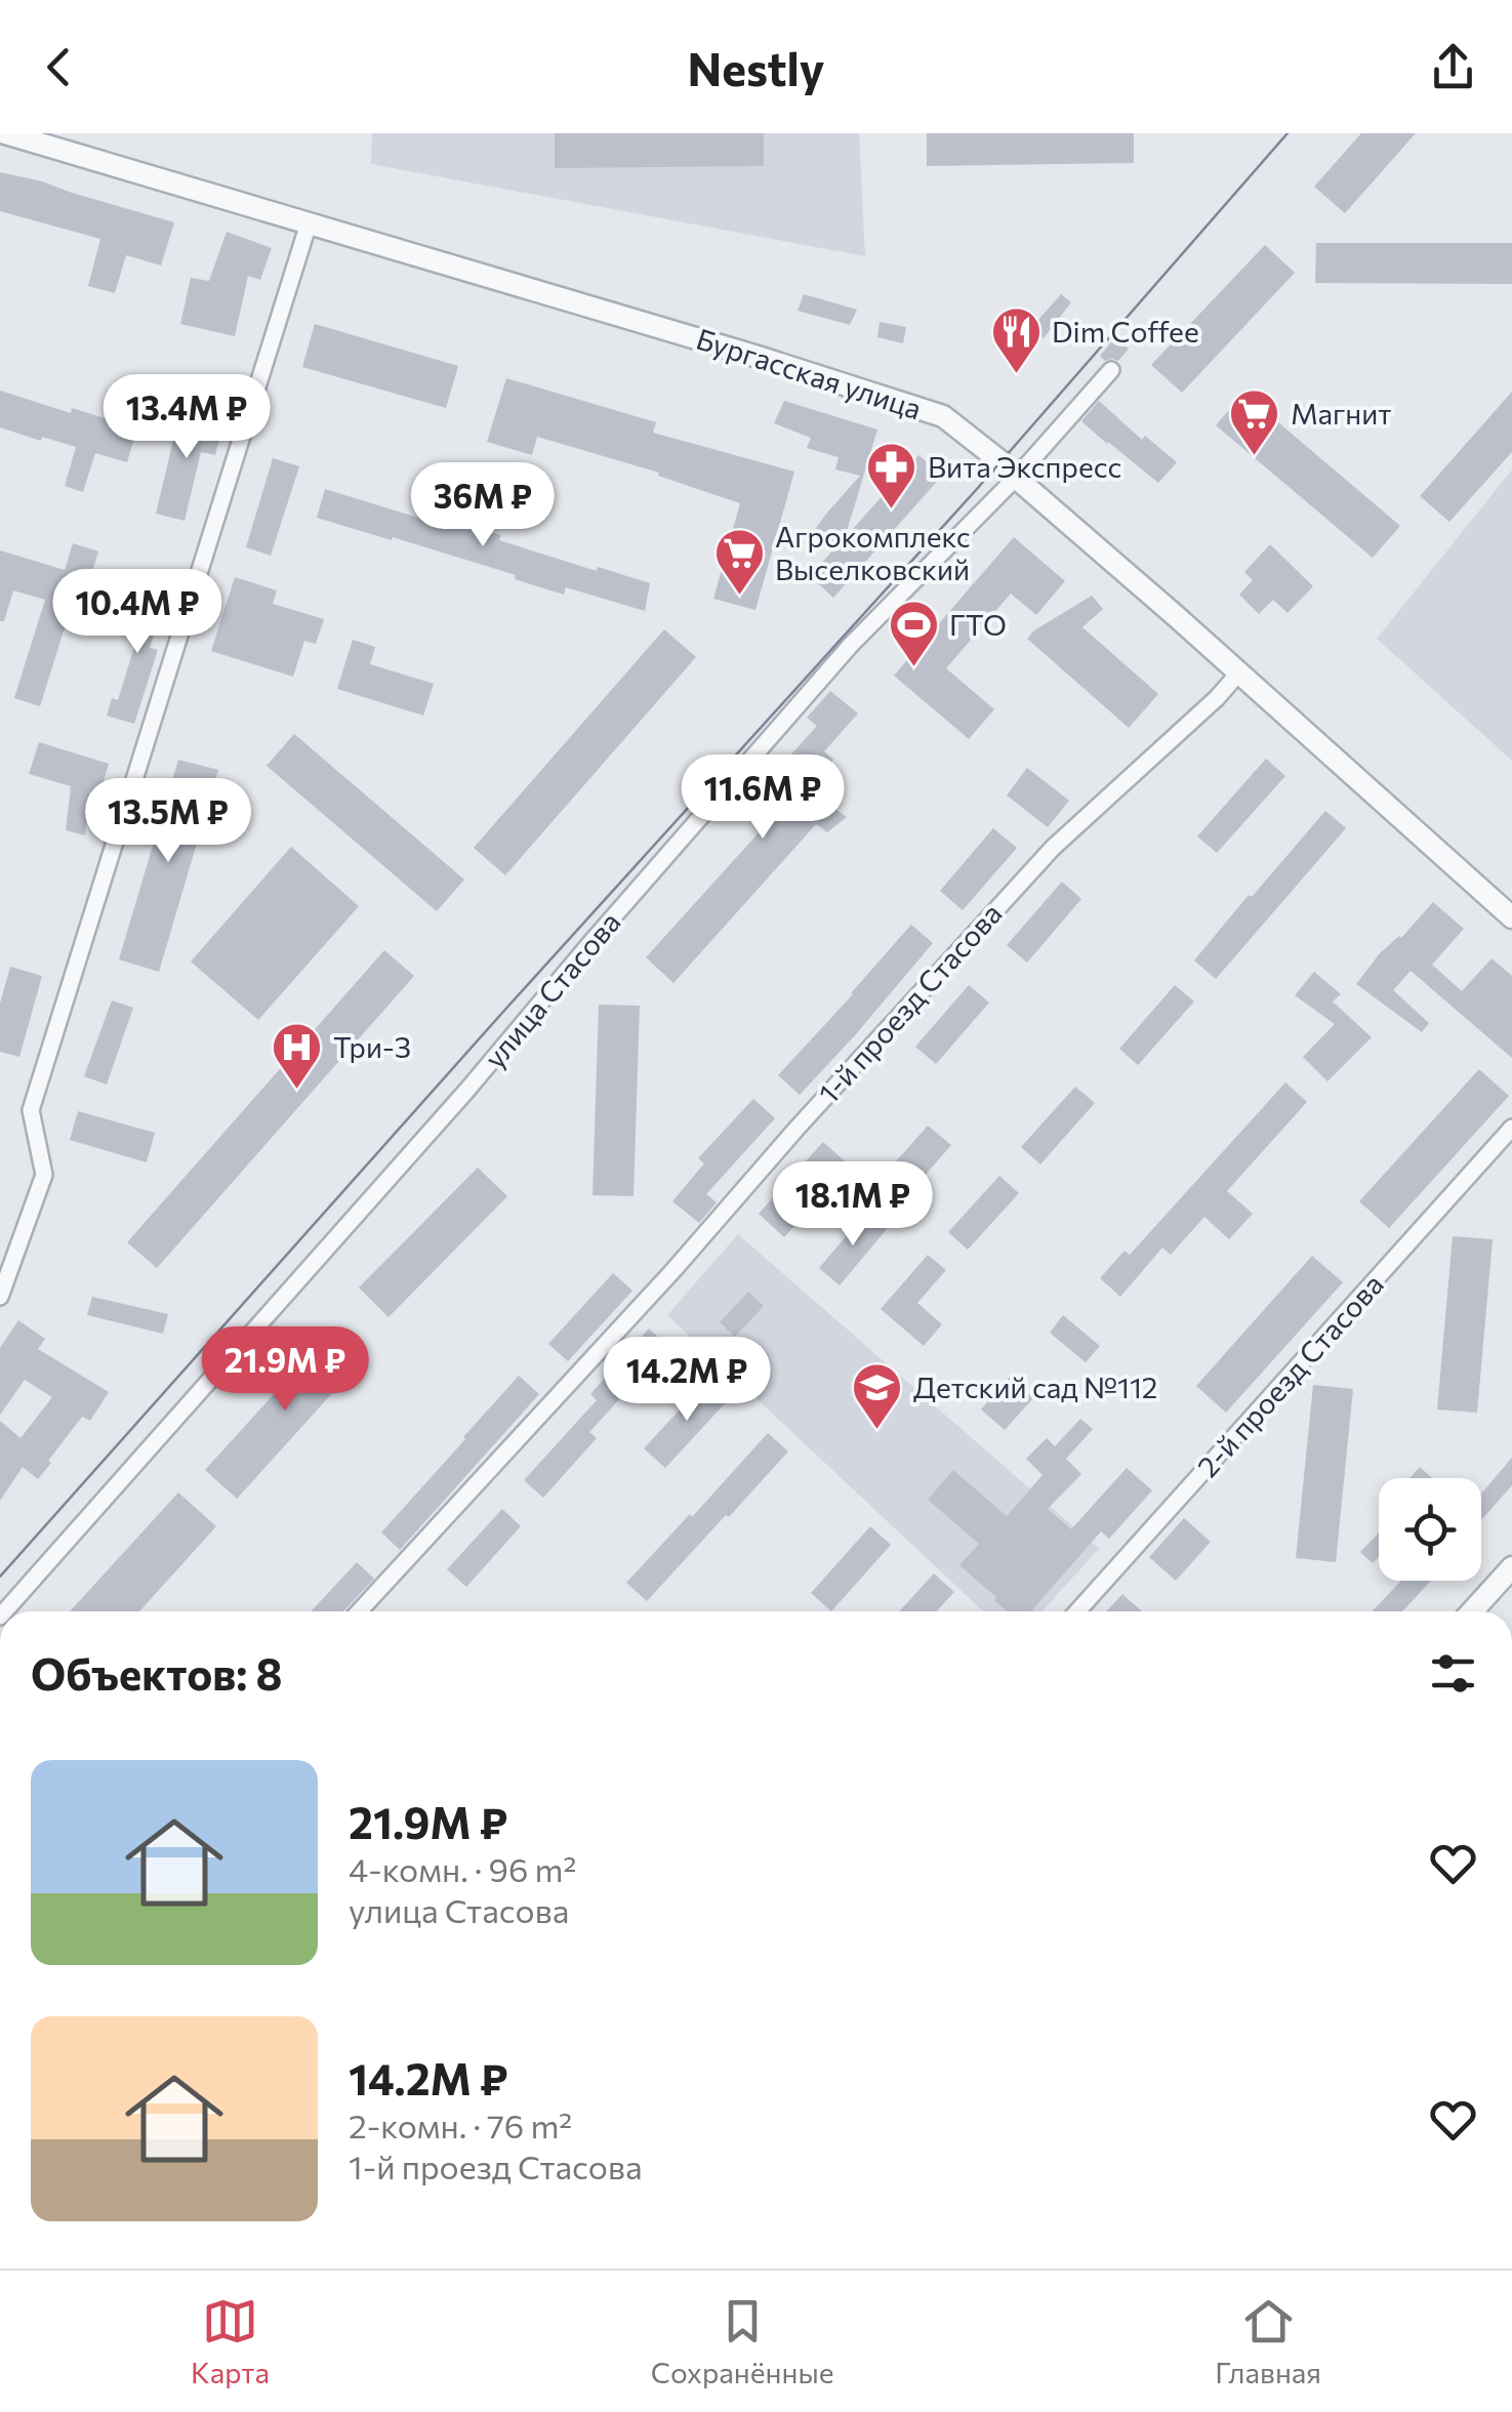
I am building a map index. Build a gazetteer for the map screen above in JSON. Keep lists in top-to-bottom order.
{
  "streets": {
    "street": [
      "Бургасская улица",
      "улица Стасова",
      "1-й проезд Стасова",
      "2-й проезд Стасова"
    ]
  },
  "crossings": [
    ["Бургасская улица", "улица Стасова"],
    ["Бургасская улица", "1-й проезд Стасова"]
  ],
  "places": {
    "restaurant": ["Dim Coffee"],
    "supermarket": ["Магнит", "Агрокомплекс Выселковский"],
    "pharmacy": ["Вита Экспресс"],
    "sports": ["ГТО"],
    "hospital": ["Три-З"],
    "school or university": ["Детский сад №112"]
  },
  "page": {
    "header": "Nestly",
    "price": [
      "13.4M ₽",
      "36M ₽",
      "10.4M ₽",
      "11.6M ₽",
      "13.5M ₽",
      "18.1M ₽",
      "21.9M ₽",
      "14.2M ₽"
    ],
    "heading": "Объектов: 8",
    "list": [
      {
        "name": "21.9M ₽",
        "note": "4-комн. · 96 m² · улица Стасова"
      },
      {
        "name": "14.2M ₽",
        "note": "2-комн. · 76 m² · 1-й проезд Стасова"
      }
    ],
    "tabs": ["Карта", "Сохранённые", "Главная"]
  }
}
